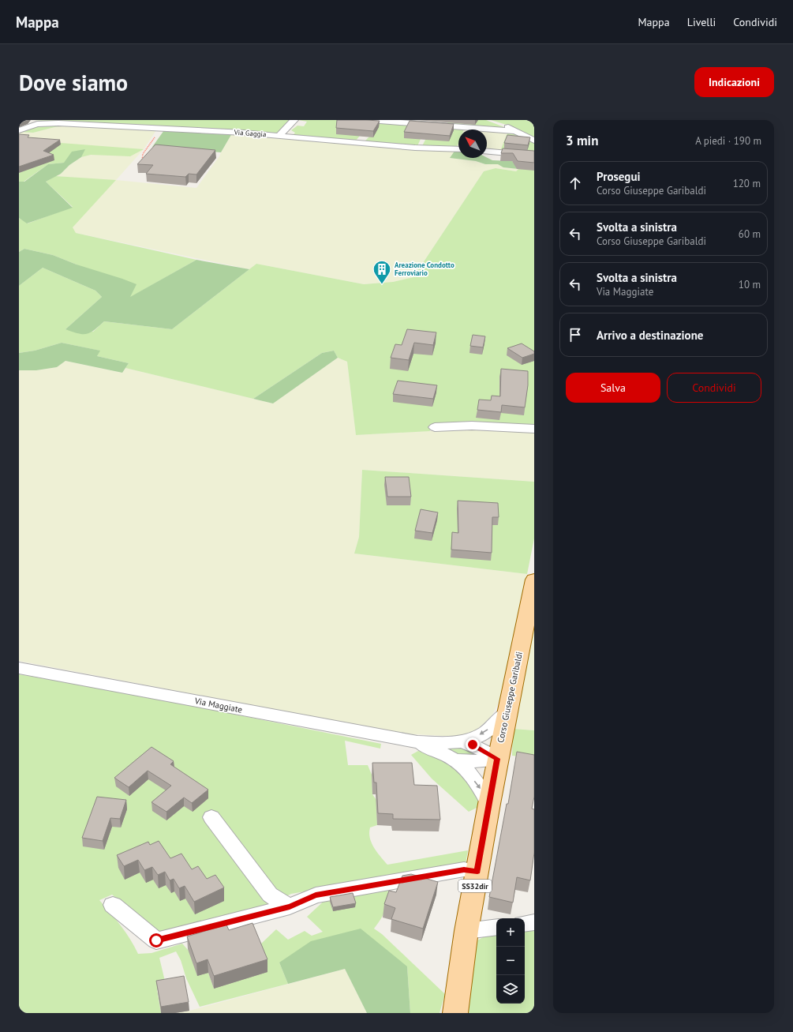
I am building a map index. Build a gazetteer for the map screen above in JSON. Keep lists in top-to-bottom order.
{
  "streets": {
    "main road": ["Corso Giuseppe Garibaldi", "SS32dir"],
    "street": ["Via Gaggia", "Via Maggiate"]
  },
  "crossings": [
    ["Corso Giuseppe Garibaldi", "Via Maggiate"]
  ],
  "places": {
    "building": ["Areazione Condotto Ferroviario"]
  },
  "north": "top left",
  "page": {
    "header": "Mappa",
    "nav": ["Mappa", "Livelli", "Condividi"],
    "buttons": [
      "Indicazioni",
      ["Salva", "Condividi"]
    ],
    "title": "Dove siamo",
    "heading": ["3 min", "A piedi · 190 m"],
    "list": [
      ["Prosegui", "Corso Giuseppe Garibaldi", "120 m"],
      ["Svolta a sinistra", "Corso Giuseppe Garibaldi", "60 m"],
      ["Svolta a sinistra", "Via Maggiate", "10 m"],
      "Arrivo a destinazione"
    ],
    "map_buttons": ["+", "−"]
  }
}
